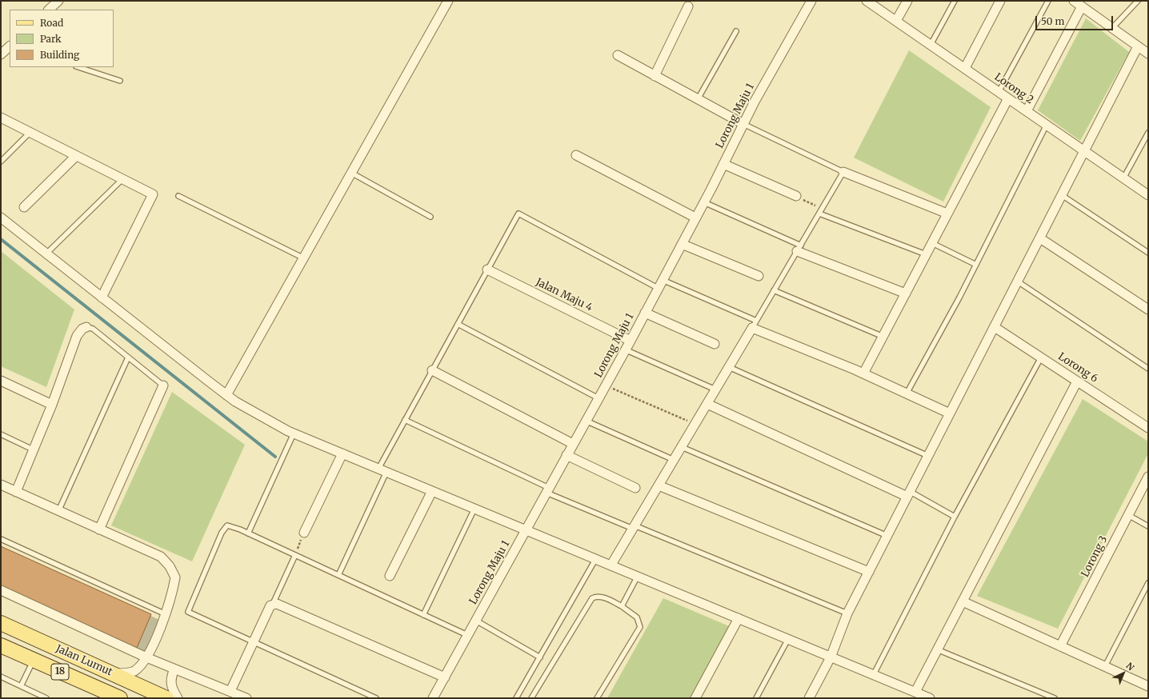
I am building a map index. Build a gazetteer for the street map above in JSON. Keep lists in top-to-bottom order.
{
  "streets": {
    "main road": ["Jalan Lumut", "18"],
    "street": [
      "Lorong 2",
      "Lorong Maju 1",
      "Jalan Maju 4",
      "Lorong 6",
      "Lorong 3"
    ]
  },
  "crossings": [
    ["Lorong Maju 1", "Jalan Maju 4"]
  ],
  "legend": ["Road", "Park", "Building"],
  "scale_bar": "50 m",
  "north": "top right"
}
